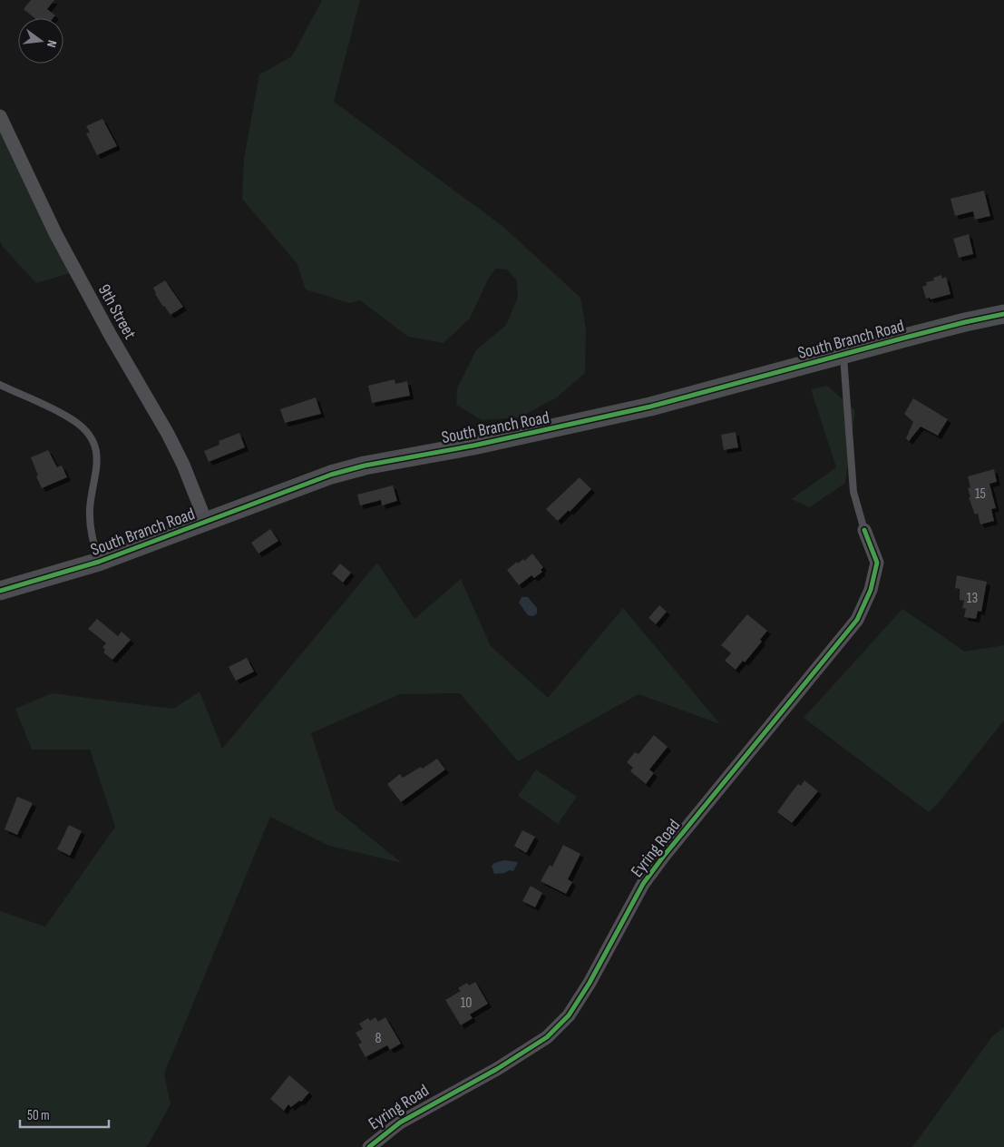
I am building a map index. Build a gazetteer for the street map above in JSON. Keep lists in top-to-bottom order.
{
  "streets": {
    "street": ["9th Street", "South Branch Road", "Eyring Road"]
  },
  "crossings": [
    ["9th Street", "South Branch Road"]
  ],
  "house_numbers": [
    "15",
    "13",
    "10",
    "8"
  ],
  "scale_bar": "50 m",
  "north": "right"
}
